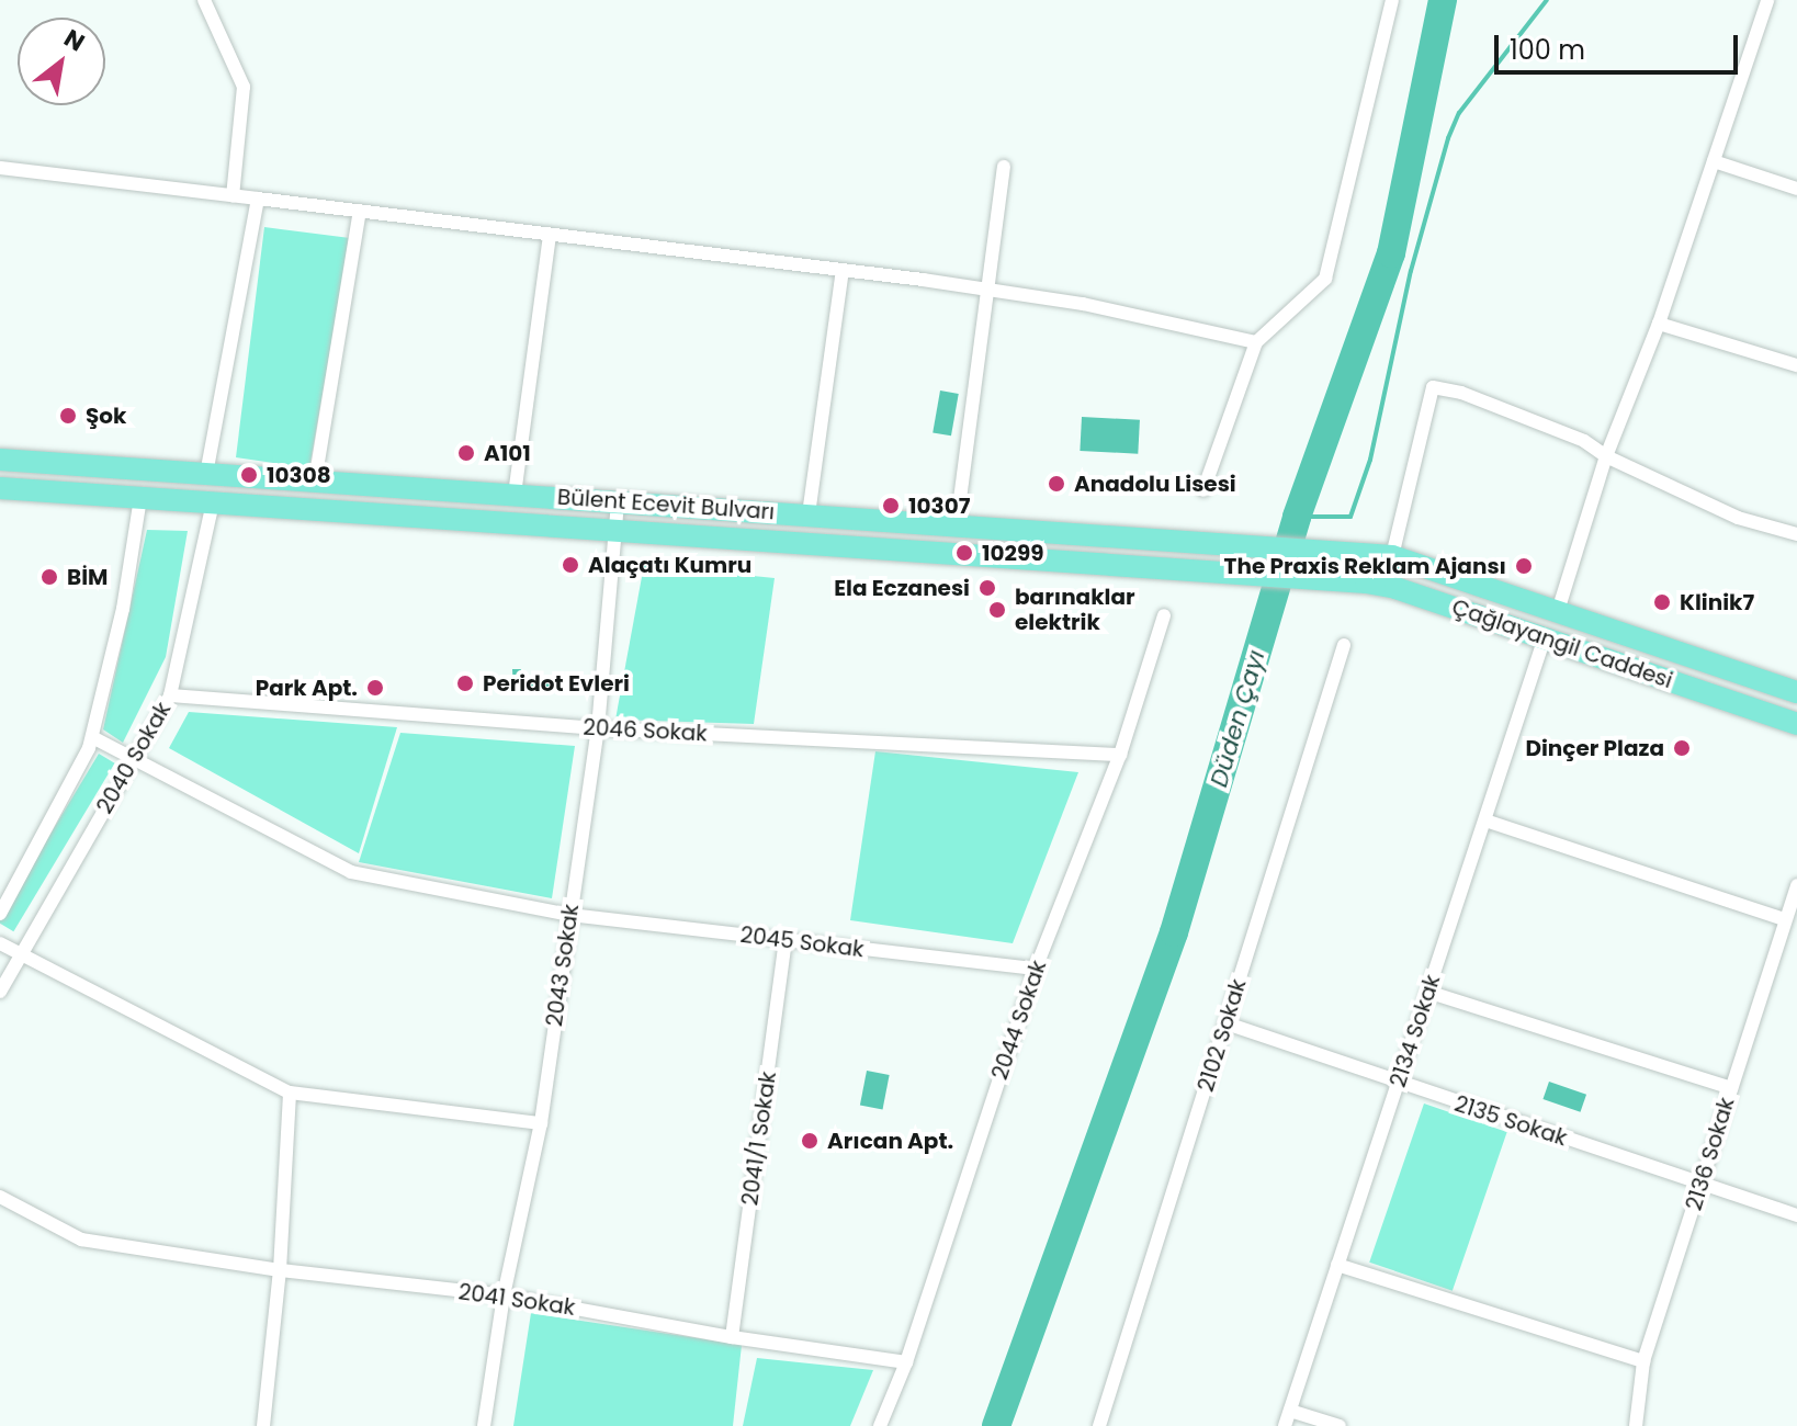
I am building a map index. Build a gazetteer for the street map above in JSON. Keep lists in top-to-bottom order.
{
  "streets": {
    "main road": ["Bülent Ecevit Bulvarı", "Çağlayangil Caddesi"],
    "street": [
      "2046 Sokak",
      "2040 Sokak",
      "2045 Sokak",
      "2043 Sokak",
      "2044 Sokak",
      "2134 Sokak",
      "2102 Sokak",
      "2135 Sokak",
      "2041/1 Sokak",
      "2136 Sokak",
      "2041 Sokak"
    ]
  },
  "crossings": [
    ["Bülent Ecevit Bulvarı", "Çağlayangil Caddesi"],
    ["Bülent Ecevit Bulvarı", "2040 Sokak"],
    ["Bülent Ecevit Bulvarı", "2043 Sokak"],
    ["Çağlayangil Caddesi", "2134 Sokak"],
    ["2046 Sokak", "2040 Sokak"],
    ["2046 Sokak", "2043 Sokak"],
    ["2046 Sokak", "2044 Sokak"],
    ["2040 Sokak", "2045 Sokak"],
    ["2045 Sokak", "2043 Sokak"],
    ["2045 Sokak", "2044 Sokak"],
    ["2045 Sokak", "2041/1 Sokak"],
    ["2043 Sokak", "2041 Sokak"],
    ["2044 Sokak", "2041 Sokak"],
    ["2134 Sokak", "2135 Sokak"],
    ["2102 Sokak", "2135 Sokak"],
    ["2135 Sokak", "2136 Sokak"],
    ["2041/1 Sokak", "2041 Sokak"]
  ],
  "water": ["Düden Çayı"],
  "places": [
    "Şok",
    "A101",
    "10308",
    "Anadolu Lisesi",
    "10307",
    "10299",
    "Alaçatı Kumru",
    "The Praxis Reklam Ajansı",
    "BİM",
    "Ela Eczanesi",
    "Klinik7",
    "barınaklar elektrik",
    "Peridot Evleri",
    "Park Apt.",
    "Dinçer Plaza",
    "Arıcan Apt."
  ],
  "scale_bar": "100 m",
  "north": "top right"
}
